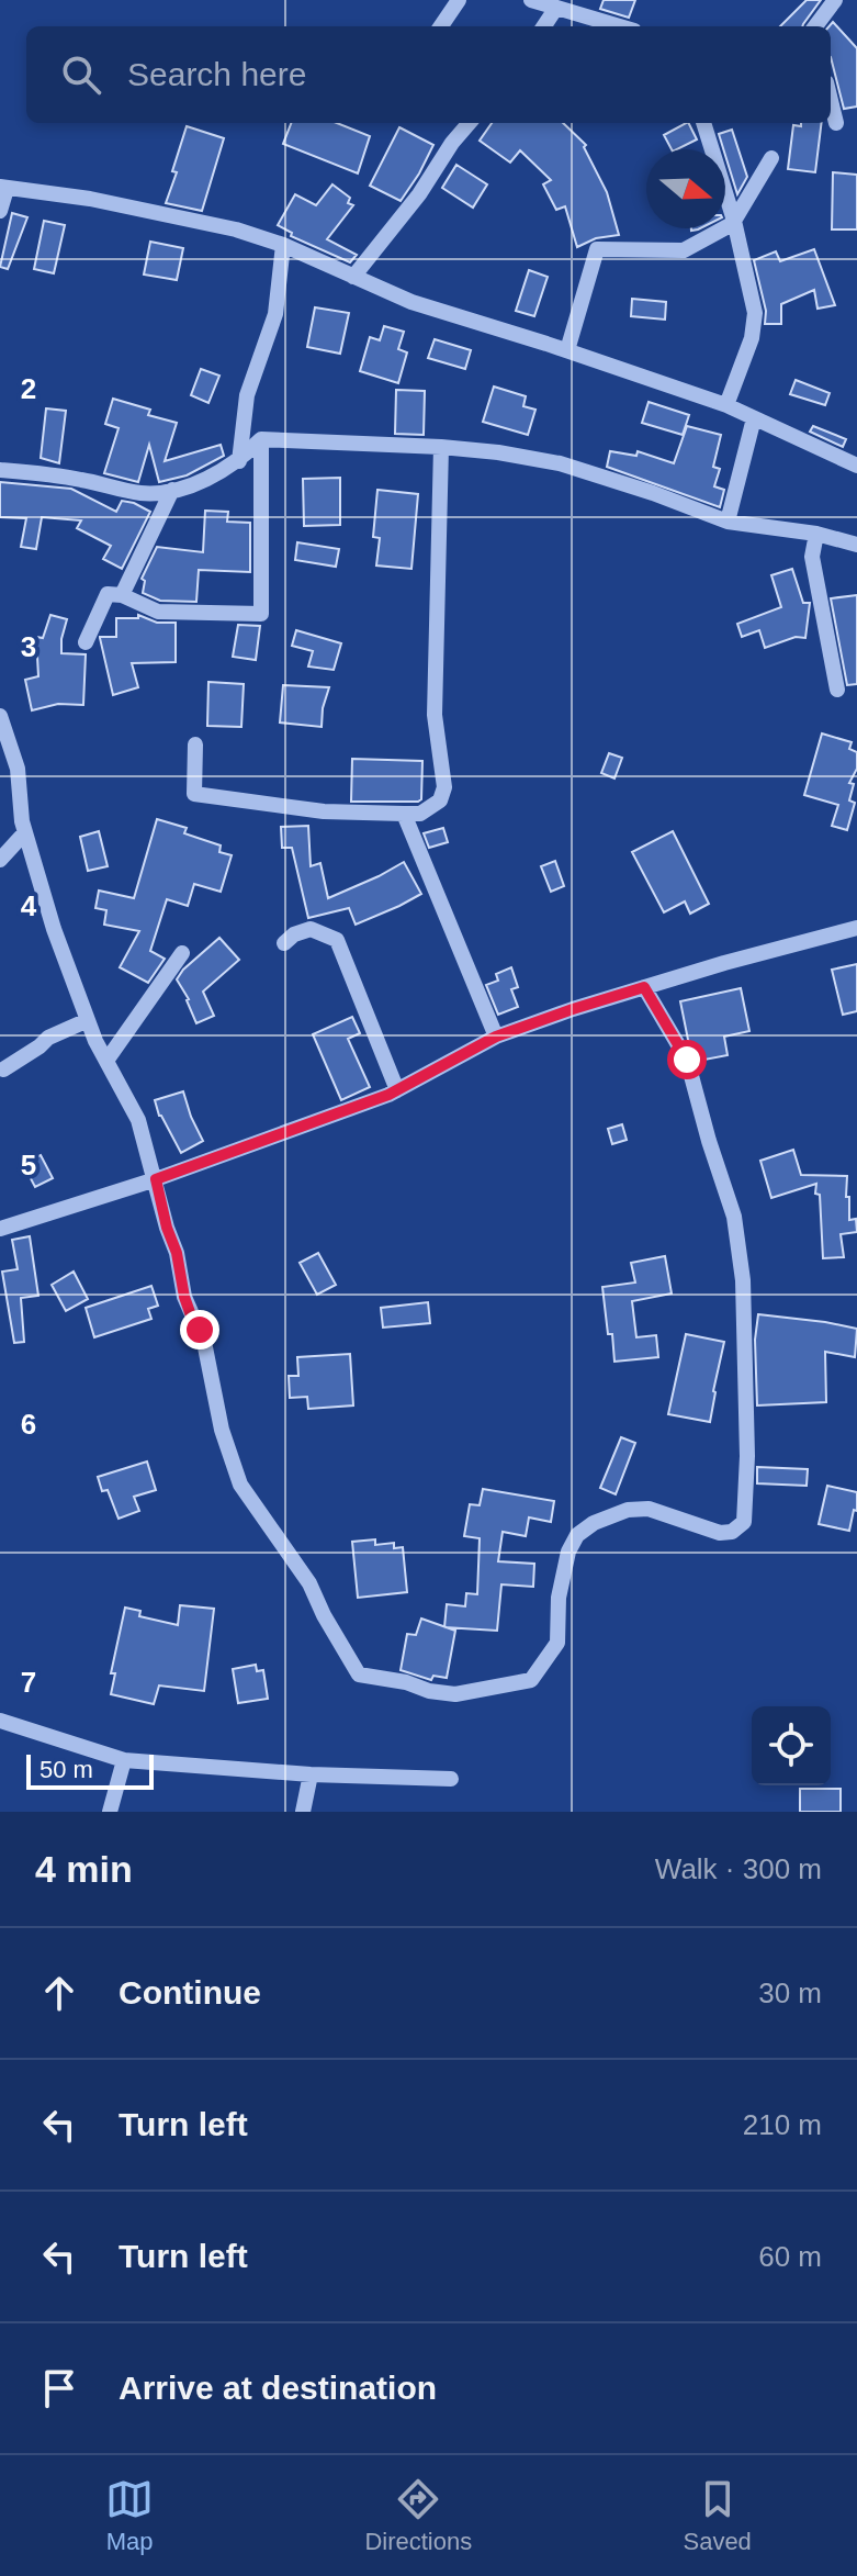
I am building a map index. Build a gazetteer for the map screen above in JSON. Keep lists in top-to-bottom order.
{
  "scale_bar": "50 m",
  "north": "right",
  "page": {
    "search": "Search here",
    "scale": "50 m",
    "heading": ["4 min", "Walk · 300 m"],
    "list": [
      ["Continue", "30 m"],
      ["Turn left", "210 m"],
      ["Turn left", "60 m"],
      "Arrive at destination"
    ],
    "nav": ["Map", "Directions", "Saved"]
  },
  "grid": {
    "rows": [
      "2",
      "3",
      "4",
      "5",
      "6",
      "7"
    ]
  }
}
